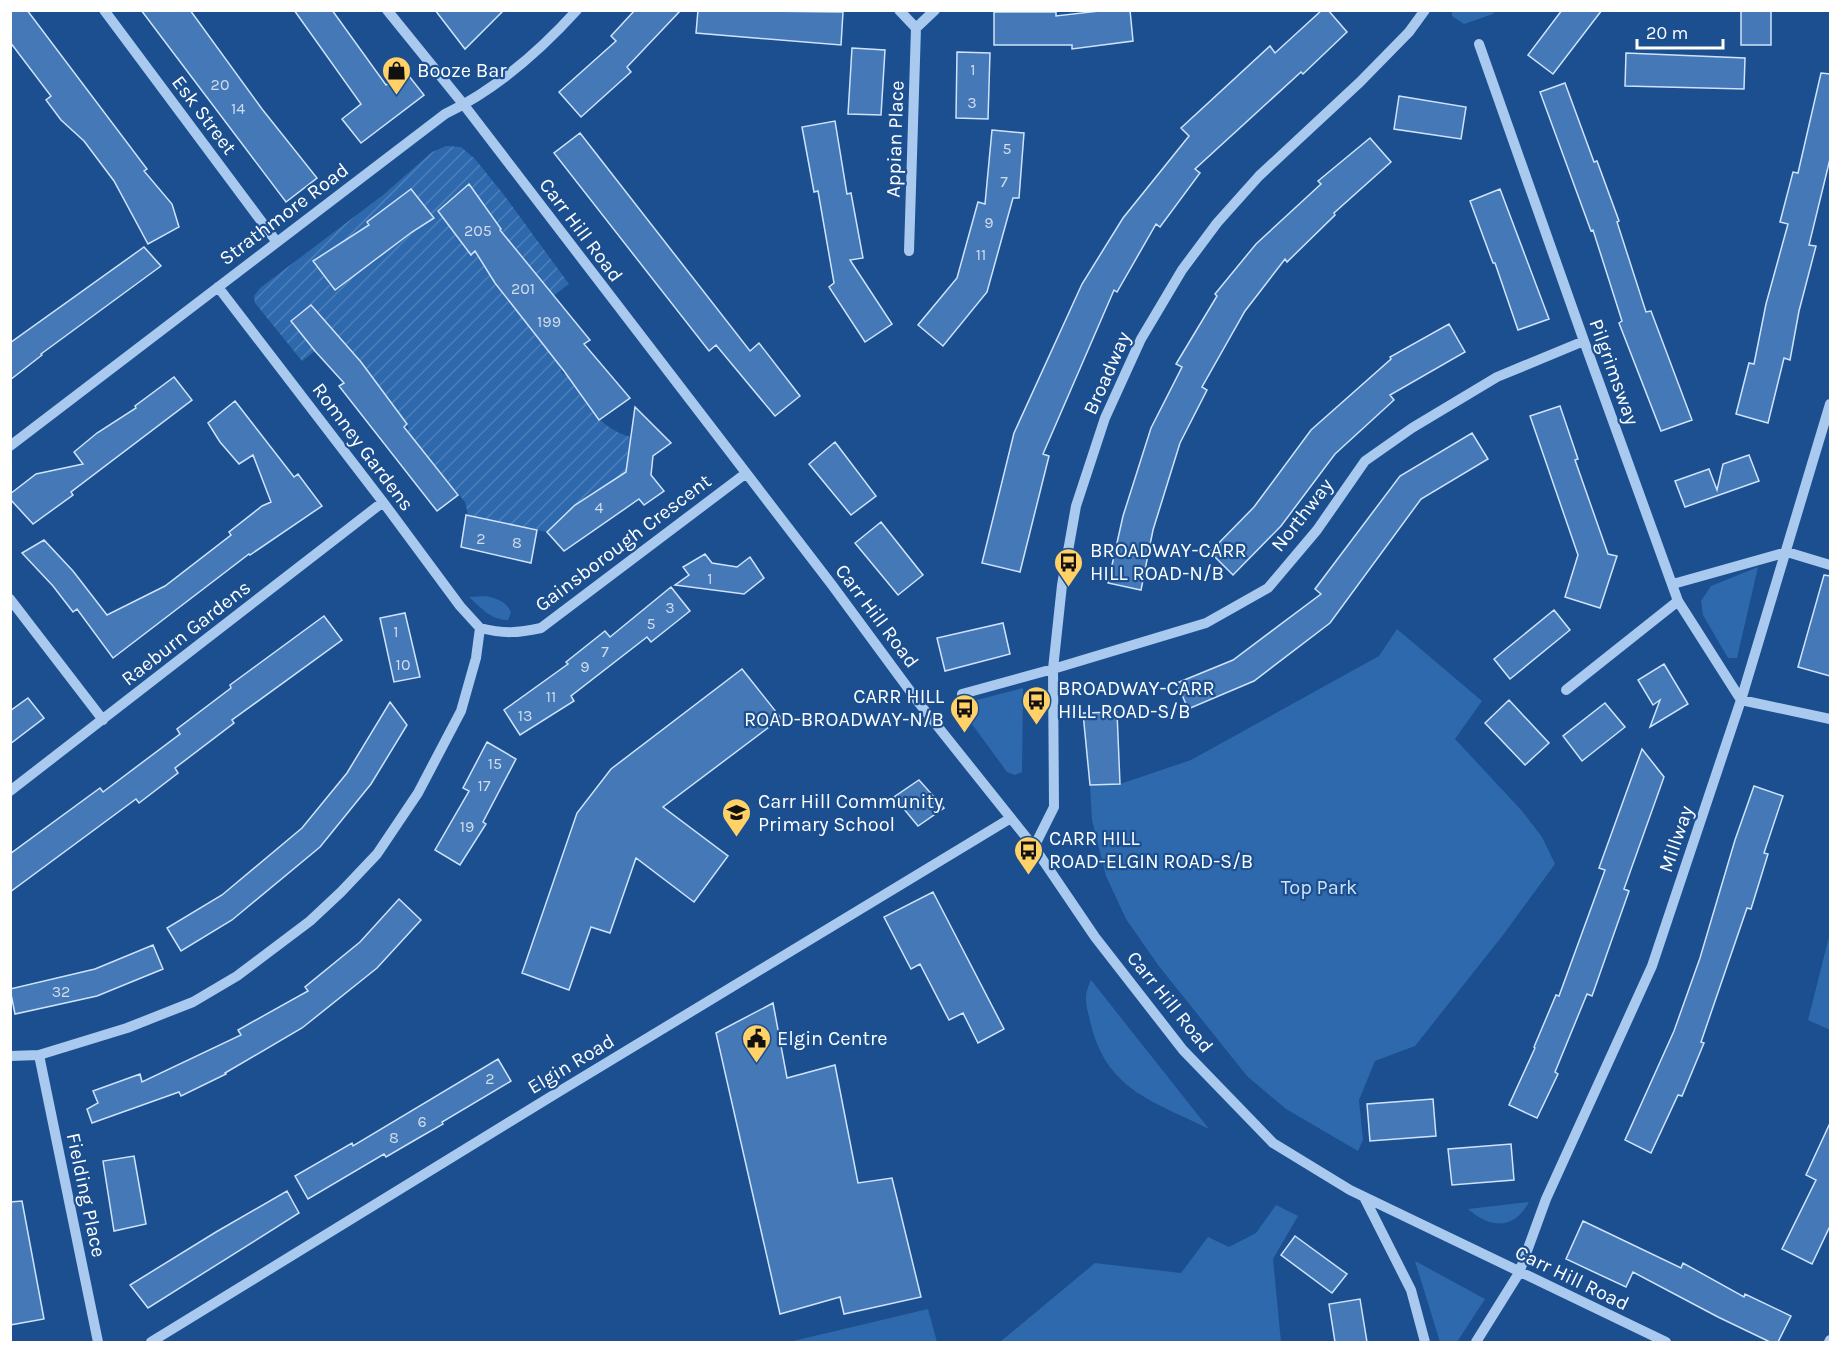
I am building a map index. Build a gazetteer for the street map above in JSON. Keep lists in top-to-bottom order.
{
  "streets": {
    "street": [
      "Esk Street",
      "Appian Place",
      "Strathmore Road",
      "Carr Hill Road",
      "Pilgrimsway",
      "Broadway",
      "Romney Gardens",
      "Northway",
      "Gainsborough Crescent",
      "Raeburn Gardens",
      "Millway",
      "Elgin Road",
      "Fielding Place"
    ]
  },
  "crossings": [
    ["Esk Street", "Strathmore Road"],
    ["Strathmore Road", "Carr Hill Road"],
    ["Strathmore Road", "Romney Gardens"],
    ["Carr Hill Road", "Broadway"],
    ["Carr Hill Road", "Gainsborough Crescent"],
    ["Carr Hill Road", "Millway"],
    ["Carr Hill Road", "Elgin Road"],
    ["Pilgrimsway", "Northway"],
    ["Pilgrimsway", "Millway"],
    ["Broadway", "Northway"],
    ["Romney Gardens", "Gainsborough Crescent"],
    ["Romney Gardens", "Raeburn Gardens"]
  ],
  "parks": ["Top Park"],
  "places": {
    "shop": ["Booze Bar"],
    "bus stop": [
      "BROADWAY-CARR HILL ROAD-N/B",
      "BROADWAY-CARR HILL ROAD-S/B",
      "CARR HILL ROAD-BROADWAY-N/B",
      "CARR HILL ROAD-ELGIN ROAD-S/B"
    ],
    "school or university": ["Carr Hill Community Primary School"],
    "public building": ["Elgin Centre"]
  },
  "house_numbers": [
    "1",
    "20",
    "3",
    "14",
    "5",
    "7",
    "9",
    "205",
    "11",
    "201",
    "199",
    "4",
    "2",
    "8",
    "1",
    "3",
    "5",
    "1",
    "7",
    "10",
    "9",
    "11",
    "13",
    "15",
    "17",
    "19",
    "32",
    "2",
    "6",
    "8"
  ],
  "scale_bar": "20 m"
}
